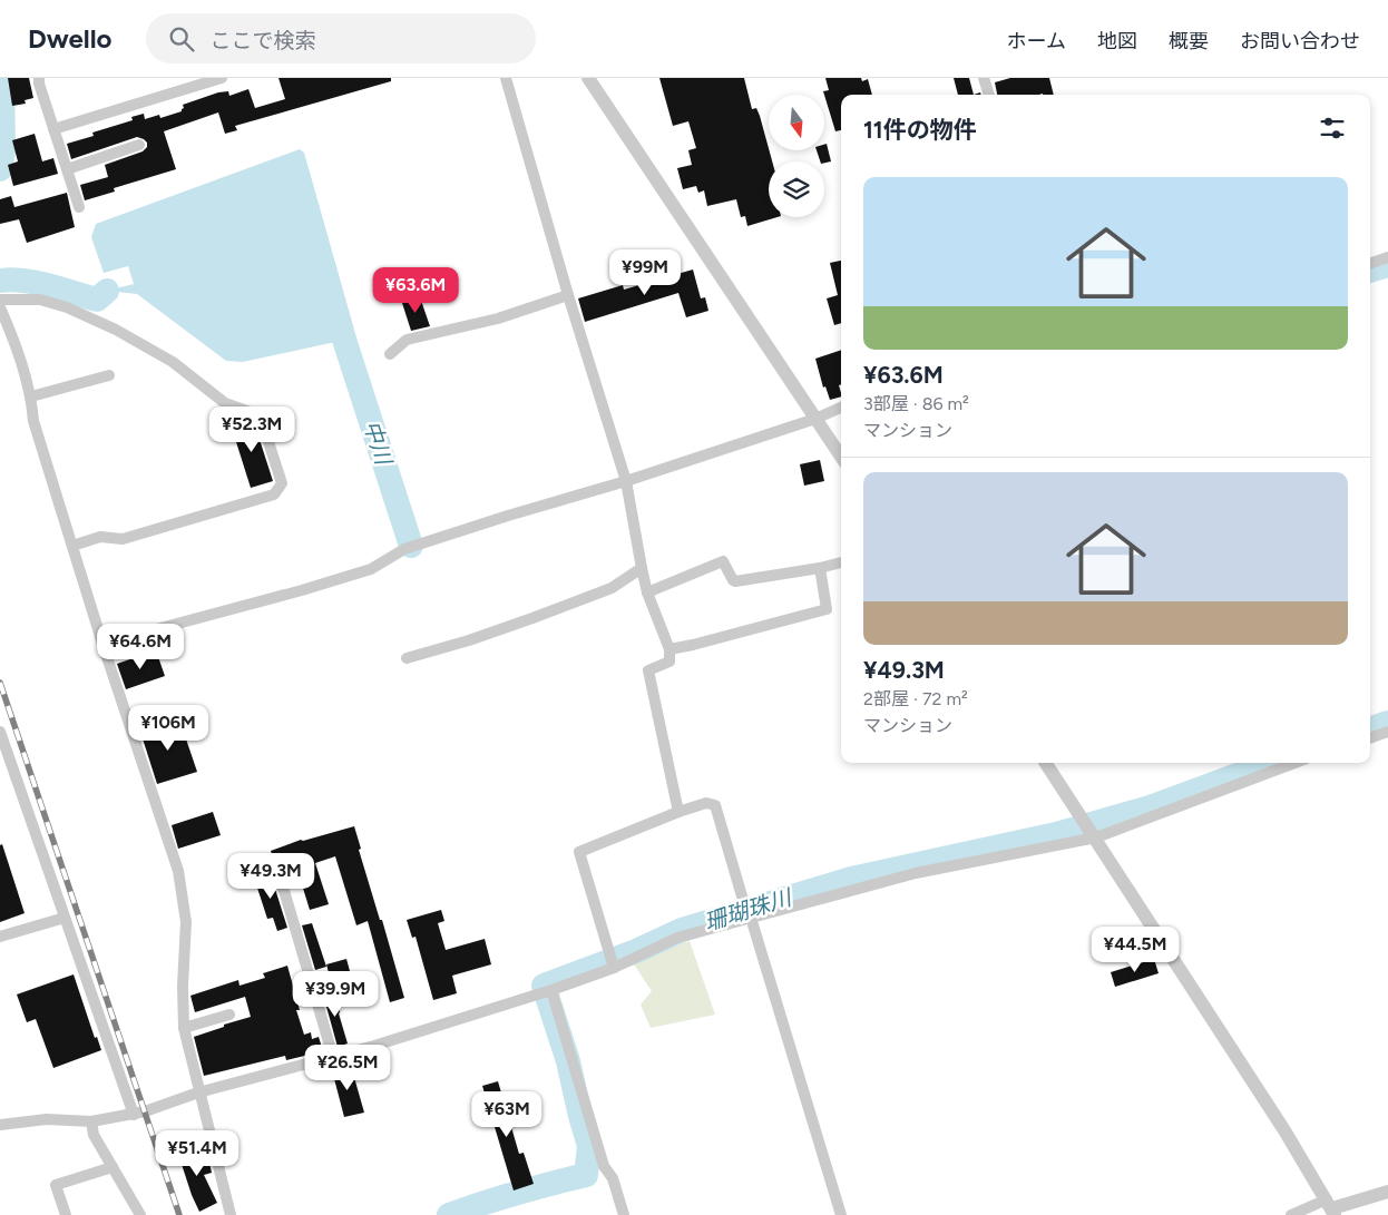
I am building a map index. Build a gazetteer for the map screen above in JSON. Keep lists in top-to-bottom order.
{
  "water": ["中川", "珊瑚珠川"],
  "north": "bottom",
  "page": {
    "header": "Dwello",
    "search": "ここで検索",
    "nav": [
      "ホーム",
      "地図",
      "概要",
      "お問い合わせ"
    ],
    "heading": "11件の物件",
    "list": [
      {
        "name": "¥63.6M",
        "note": "3部屋 · 86 m² · マンション"
      },
      {
        "name": "¥49.3M",
        "note": "2部屋 · 72 m² · マンション"
      }
    ],
    "price": [
      "¥99M",
      "¥63.6M",
      "¥52.3M",
      "¥64.6M",
      "¥106M",
      "¥49.3M",
      "¥44.5M",
      "¥39.9M",
      "¥26.5M",
      "¥63M",
      "¥51.4M"
    ]
  }
}
